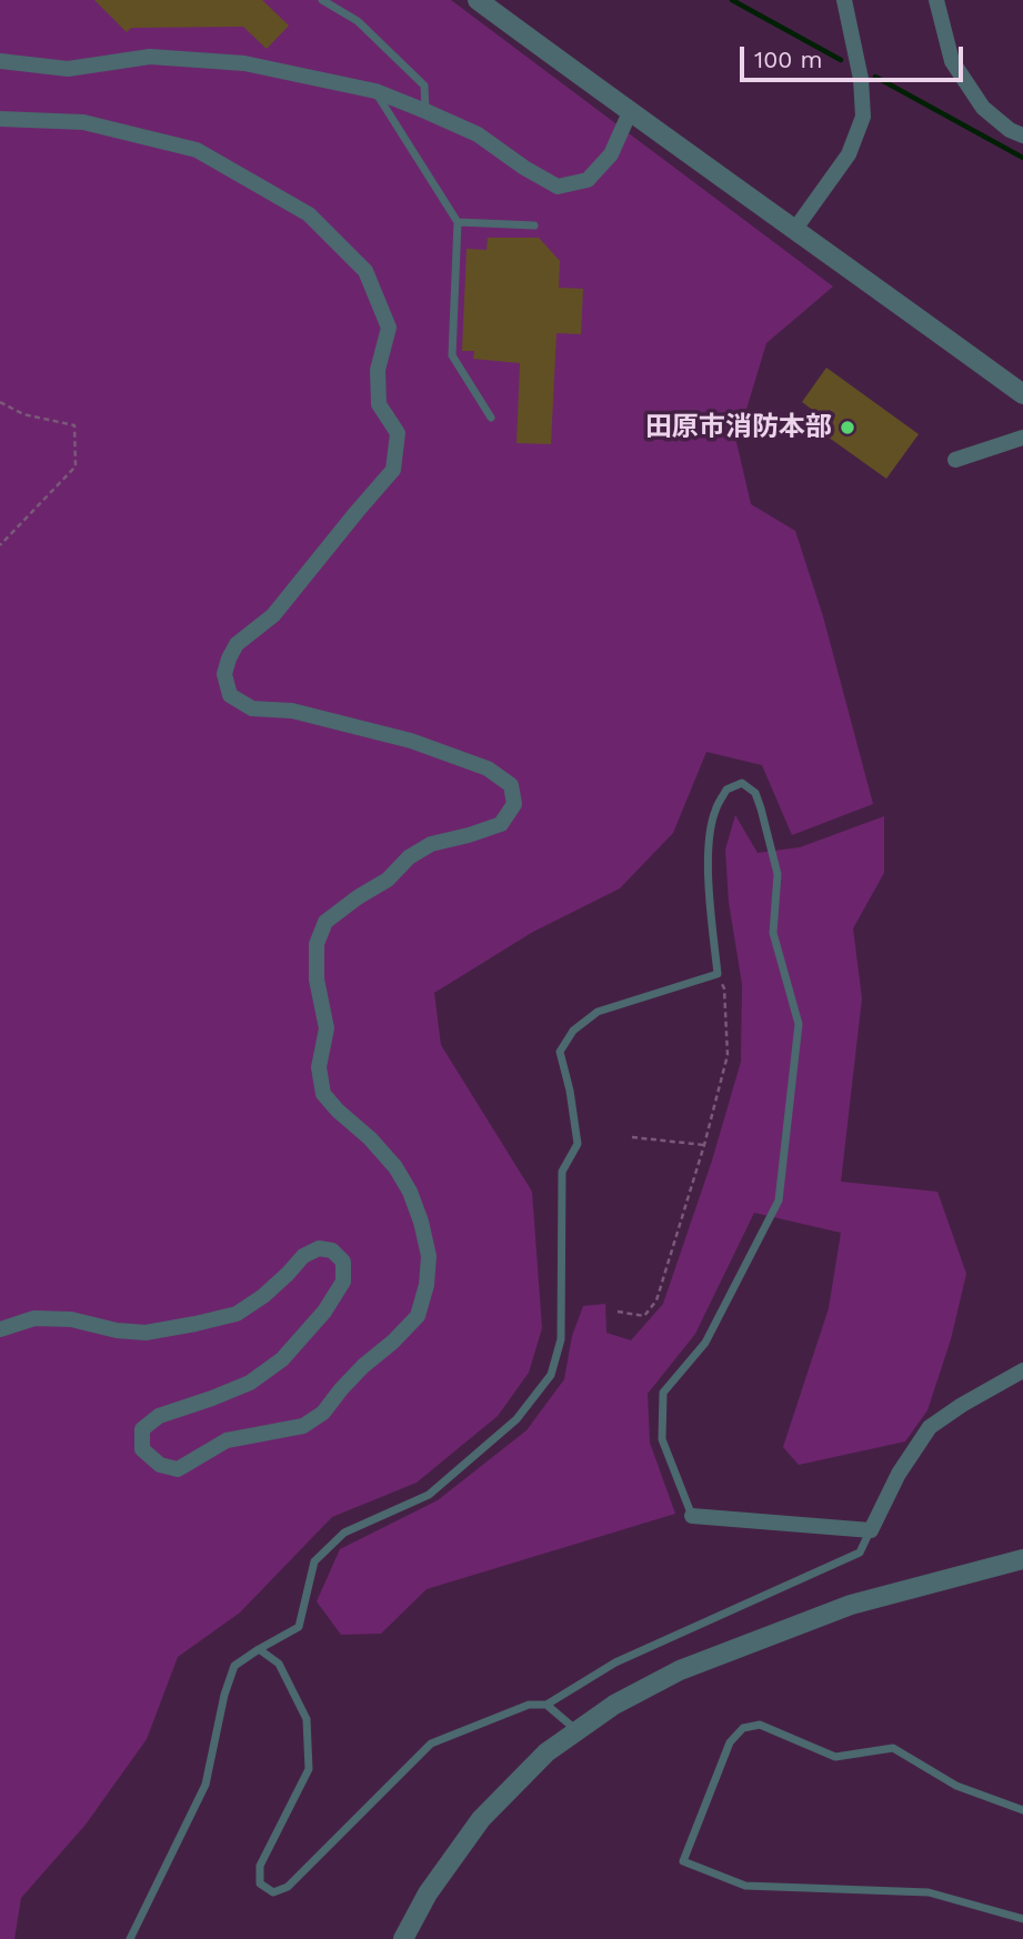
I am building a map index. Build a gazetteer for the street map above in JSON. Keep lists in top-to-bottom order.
{
  "places": ["田原市消防本部"],
  "scale_bar": "100 m"
}
